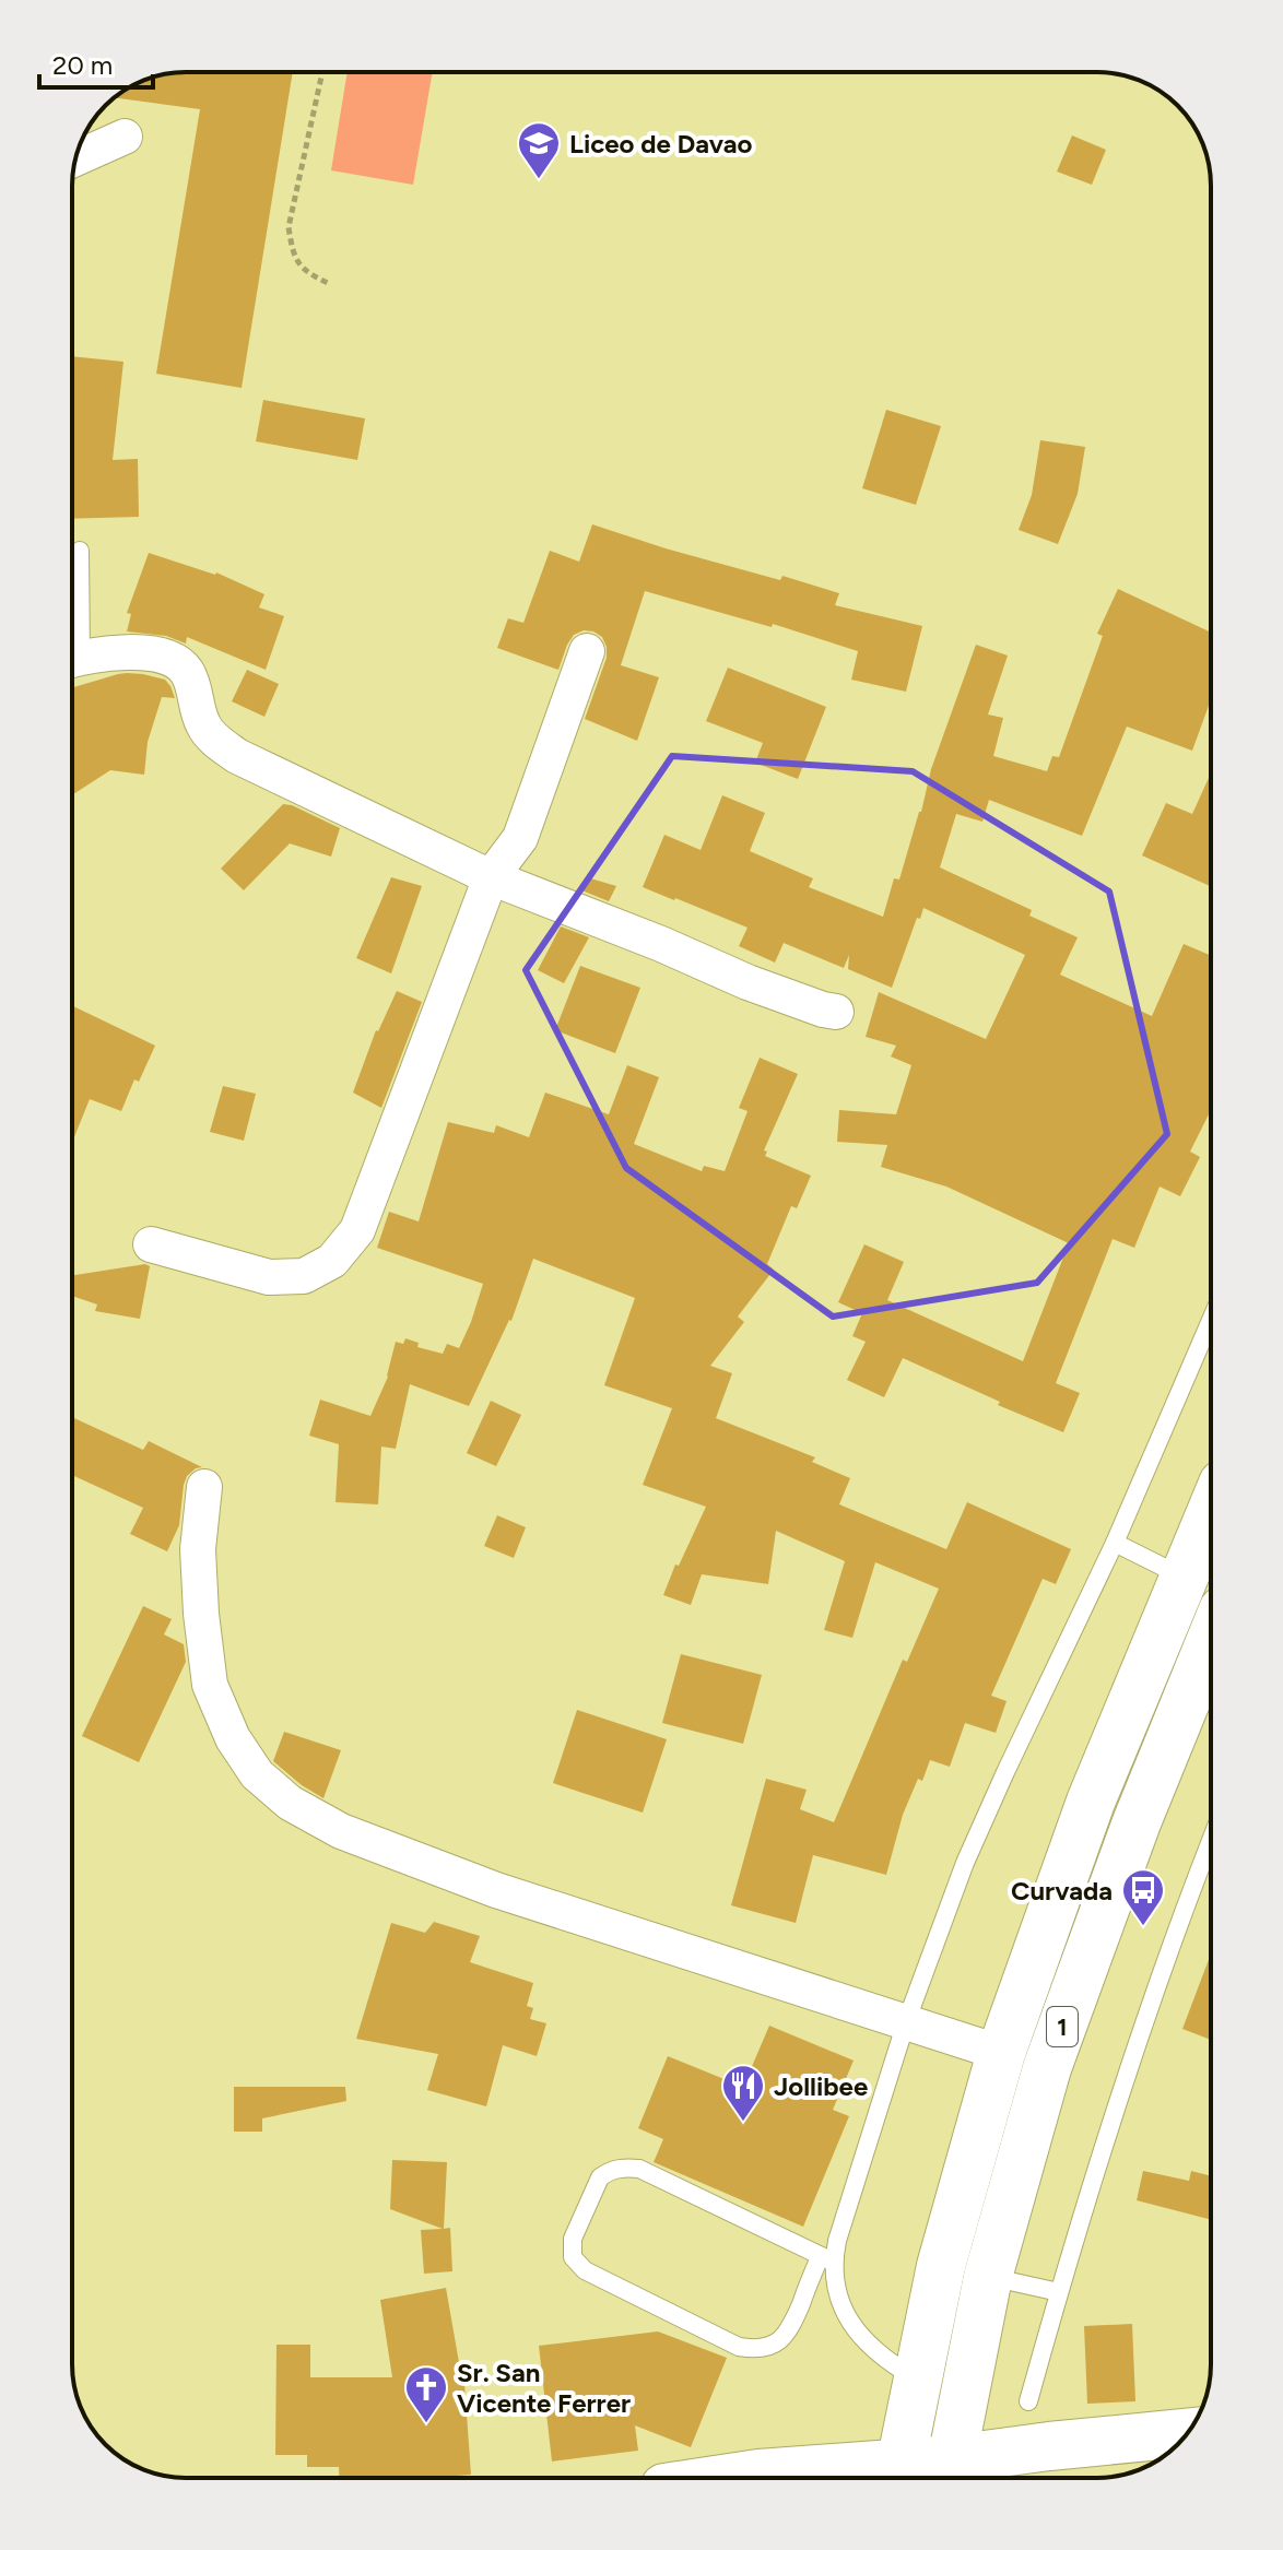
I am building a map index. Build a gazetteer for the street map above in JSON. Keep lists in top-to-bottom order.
{
  "streets": {
    "main road": ["1"]
  },
  "places": {
    "school or university": ["Liceo de Davao"],
    "bus stop": ["Curvada"],
    "restaurant": ["Jollibee"],
    "church": ["Sr. San Vicente Ferrer"]
  },
  "scale_bar": "20 m"
}
